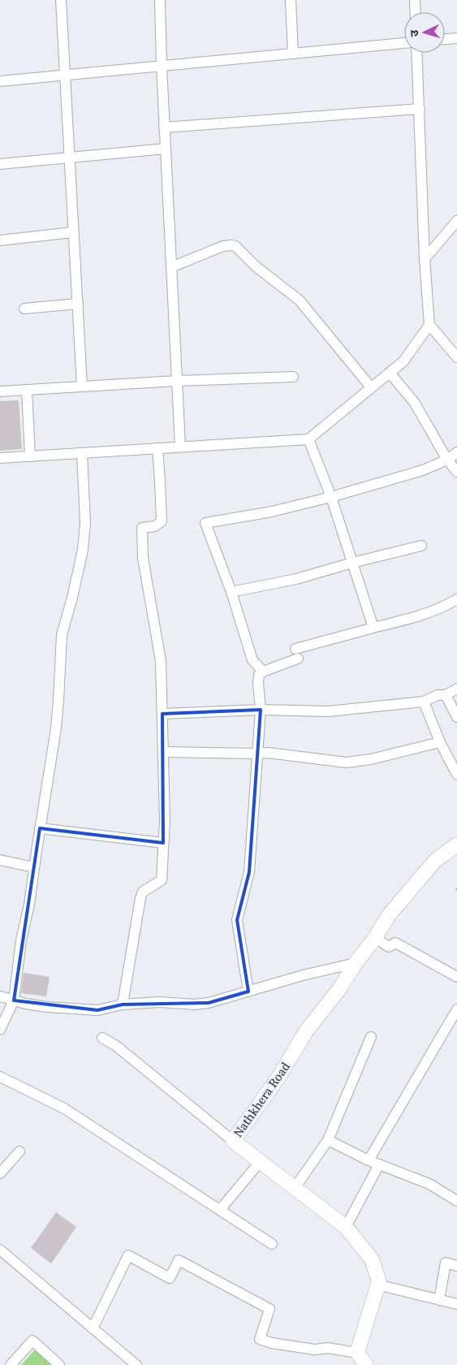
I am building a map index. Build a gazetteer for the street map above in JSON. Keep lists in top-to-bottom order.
{
  "streets": {
    "street": ["Nathkhera Road"]
  },
  "north": "left"
}
